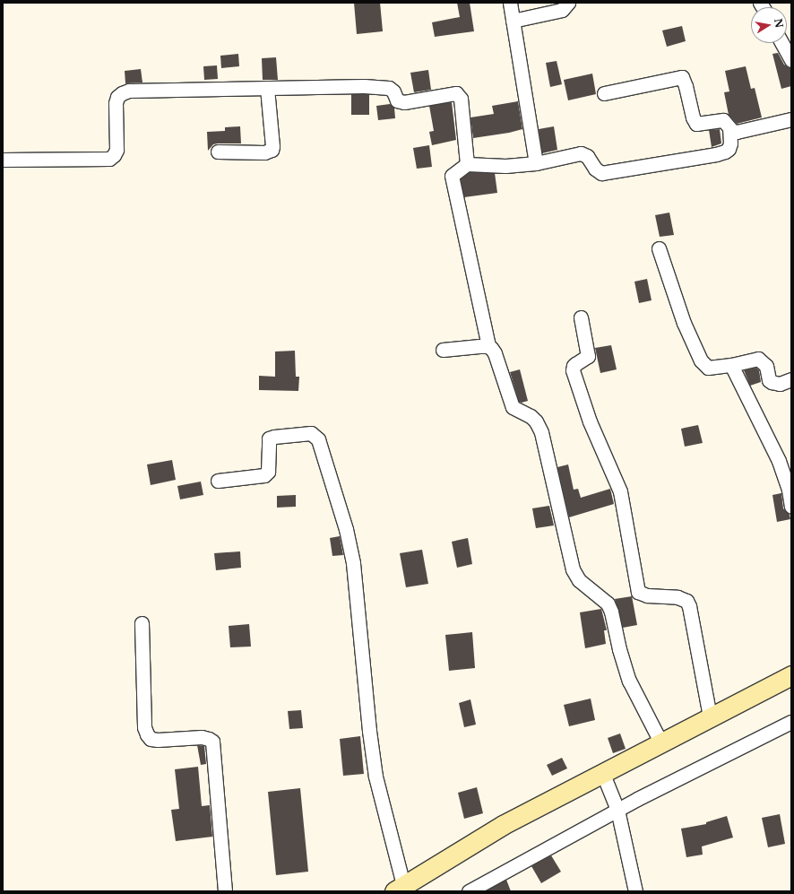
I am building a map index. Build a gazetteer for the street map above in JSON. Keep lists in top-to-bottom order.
{
  "north": "right"
}
